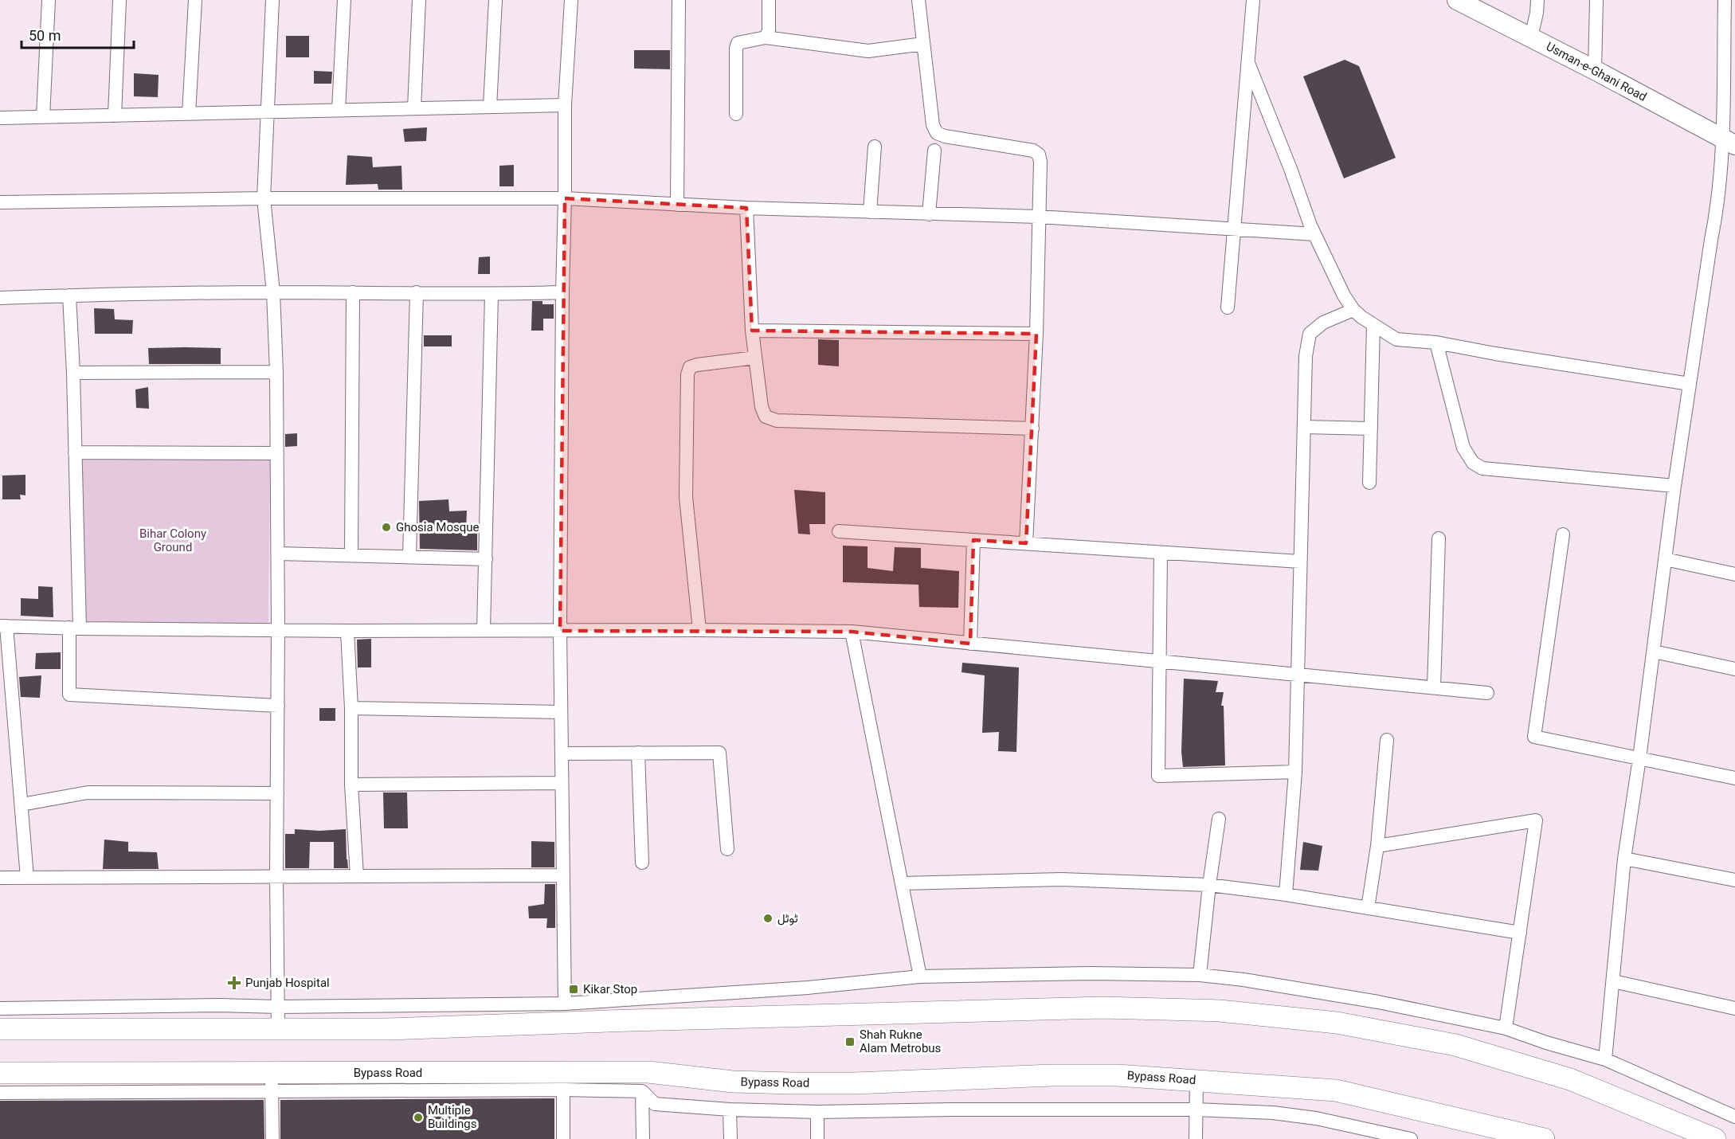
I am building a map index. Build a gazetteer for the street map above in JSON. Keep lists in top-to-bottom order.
{
  "streets": {
    "main road": ["Usman-e-Ghani Road", "Bypass Road"]
  },
  "parks": ["Bihar Colony Ground"],
  "places": {
    "other": ["Ghosia Mosque", "ٹوٹل", "Multiple Buildings"],
    "health": ["Punjab Hospital"],
    "transit": ["Kikar Stop", "Shah Rukne Alam Metrobus"]
  },
  "scale_bar": "50 m"
}
